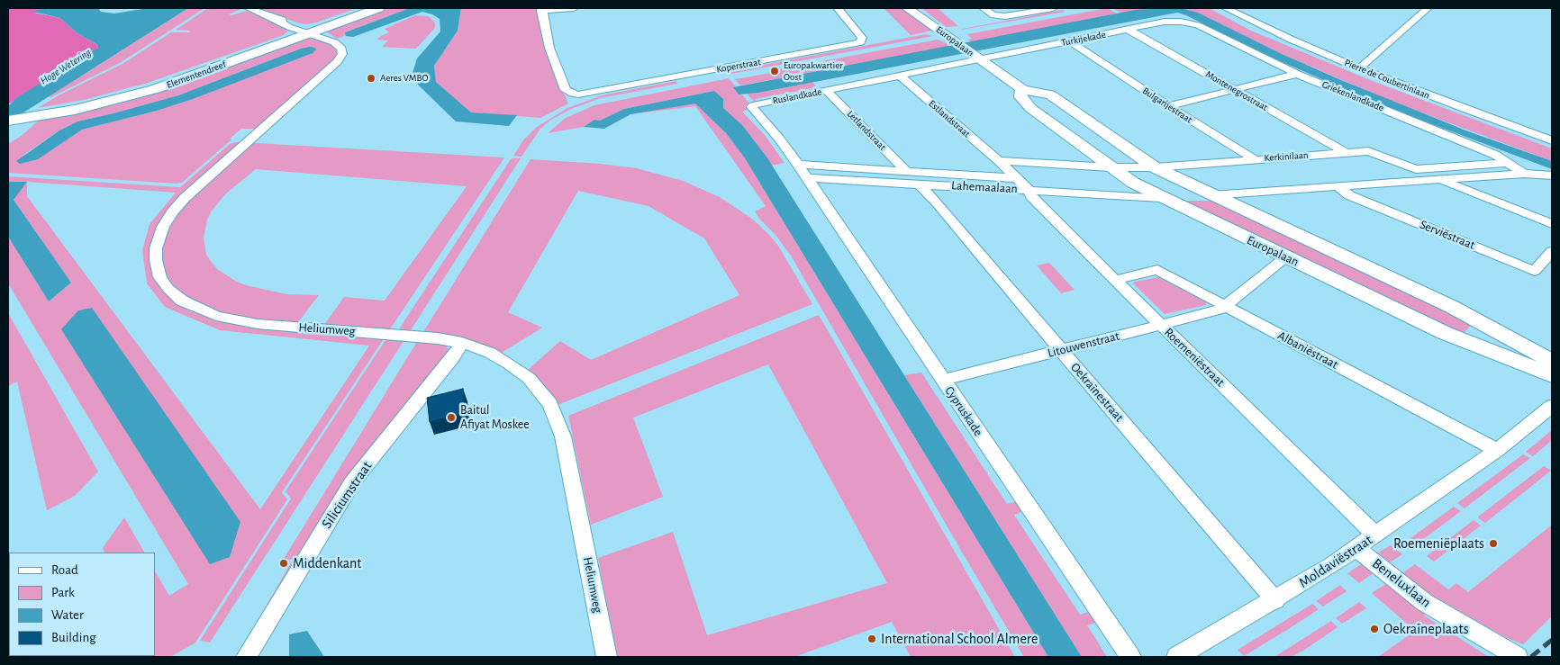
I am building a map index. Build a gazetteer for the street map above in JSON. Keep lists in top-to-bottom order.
{
  "streets": {
    "main road": ["Elementendreef"],
    "street": [
      "Turkijekade",
      "Europalaan",
      "Koperstraat",
      "Pierre de Coubertinlaan",
      "Montenegrostraat",
      "Ruslandkade",
      "Griekenlandkade",
      "Bulgarijestraat",
      "Estlandstraat",
      "Letlandstraat",
      "Kerkinilaan",
      "Lahemaalaan",
      "Serviëstraat",
      "Heliumweg",
      "Litouwenstraat",
      "Albaniëstraat",
      "Roemeniëstraat",
      "Oekraïnestraat",
      "Cypruskade",
      "Siliciumstraat",
      "Moldaviëstraat",
      "Beneluxlaan"
    ]
  },
  "crossings": [
    ["Turkijekade", "Europalaan"],
    ["Turkijekade", "Montenegrostraat"],
    ["Turkijekade", "Ruslandkade"],
    ["Turkijekade", "Griekenlandkade"],
    ["Turkijekade", "Bulgarijestraat"],
    ["Europalaan", "Ruslandkade"],
    ["Europalaan", "Kerkinilaan"],
    ["Europalaan", "Lahemaalaan"],
    ["Europalaan", "Litouwenstraat"],
    ["Elementendreef", "Heliumweg"],
    ["Montenegrostraat", "Kerkinilaan"],
    ["Ruslandkade", "Estlandstraat"],
    ["Ruslandkade", "Letlandstraat"],
    ["Ruslandkade", "Lahemaalaan"],
    ["Ruslandkade", "Cypruskade"],
    ["Griekenlandkade", "Kerkinilaan"],
    ["Bulgarijestraat", "Kerkinilaan"],
    ["Estlandstraat", "Lahemaalaan"],
    ["Letlandstraat", "Lahemaalaan"],
    ["Kerkinilaan", "Serviëstraat"],
    ["Lahemaalaan", "Roemeniëstraat"],
    ["Lahemaalaan", "Oekraïnestraat"],
    ["Lahemaalaan", "Cypruskade"],
    ["Heliumweg", "Siliciumstraat"],
    ["Litouwenstraat", "Albaniëstraat"],
    ["Litouwenstraat", "Roemeniëstraat"],
    ["Litouwenstraat", "Oekraïnestraat"],
    ["Litouwenstraat", "Cypruskade"],
    ["Albaniëstraat", "Roemeniëstraat"],
    ["Albaniëstraat", "Moldaviëstraat"],
    ["Roemeniëstraat", "Moldaviëstraat"],
    ["Oekraïnestraat", "Moldaviëstraat"],
    ["Moldaviëstraat", "Beneluxlaan"]
  ],
  "water": ["Hoge Wetering"],
  "places": [
    "Europakwartier Oost",
    "Aeres VMBO",
    "Baitul Afiyat Moskee",
    "Roemeniëplaats",
    "Middenkant",
    "Oekraïneplaats",
    "International School Almere"
  ],
  "legend": [
    "Road",
    "Park",
    "Water",
    "Building"
  ]
}
